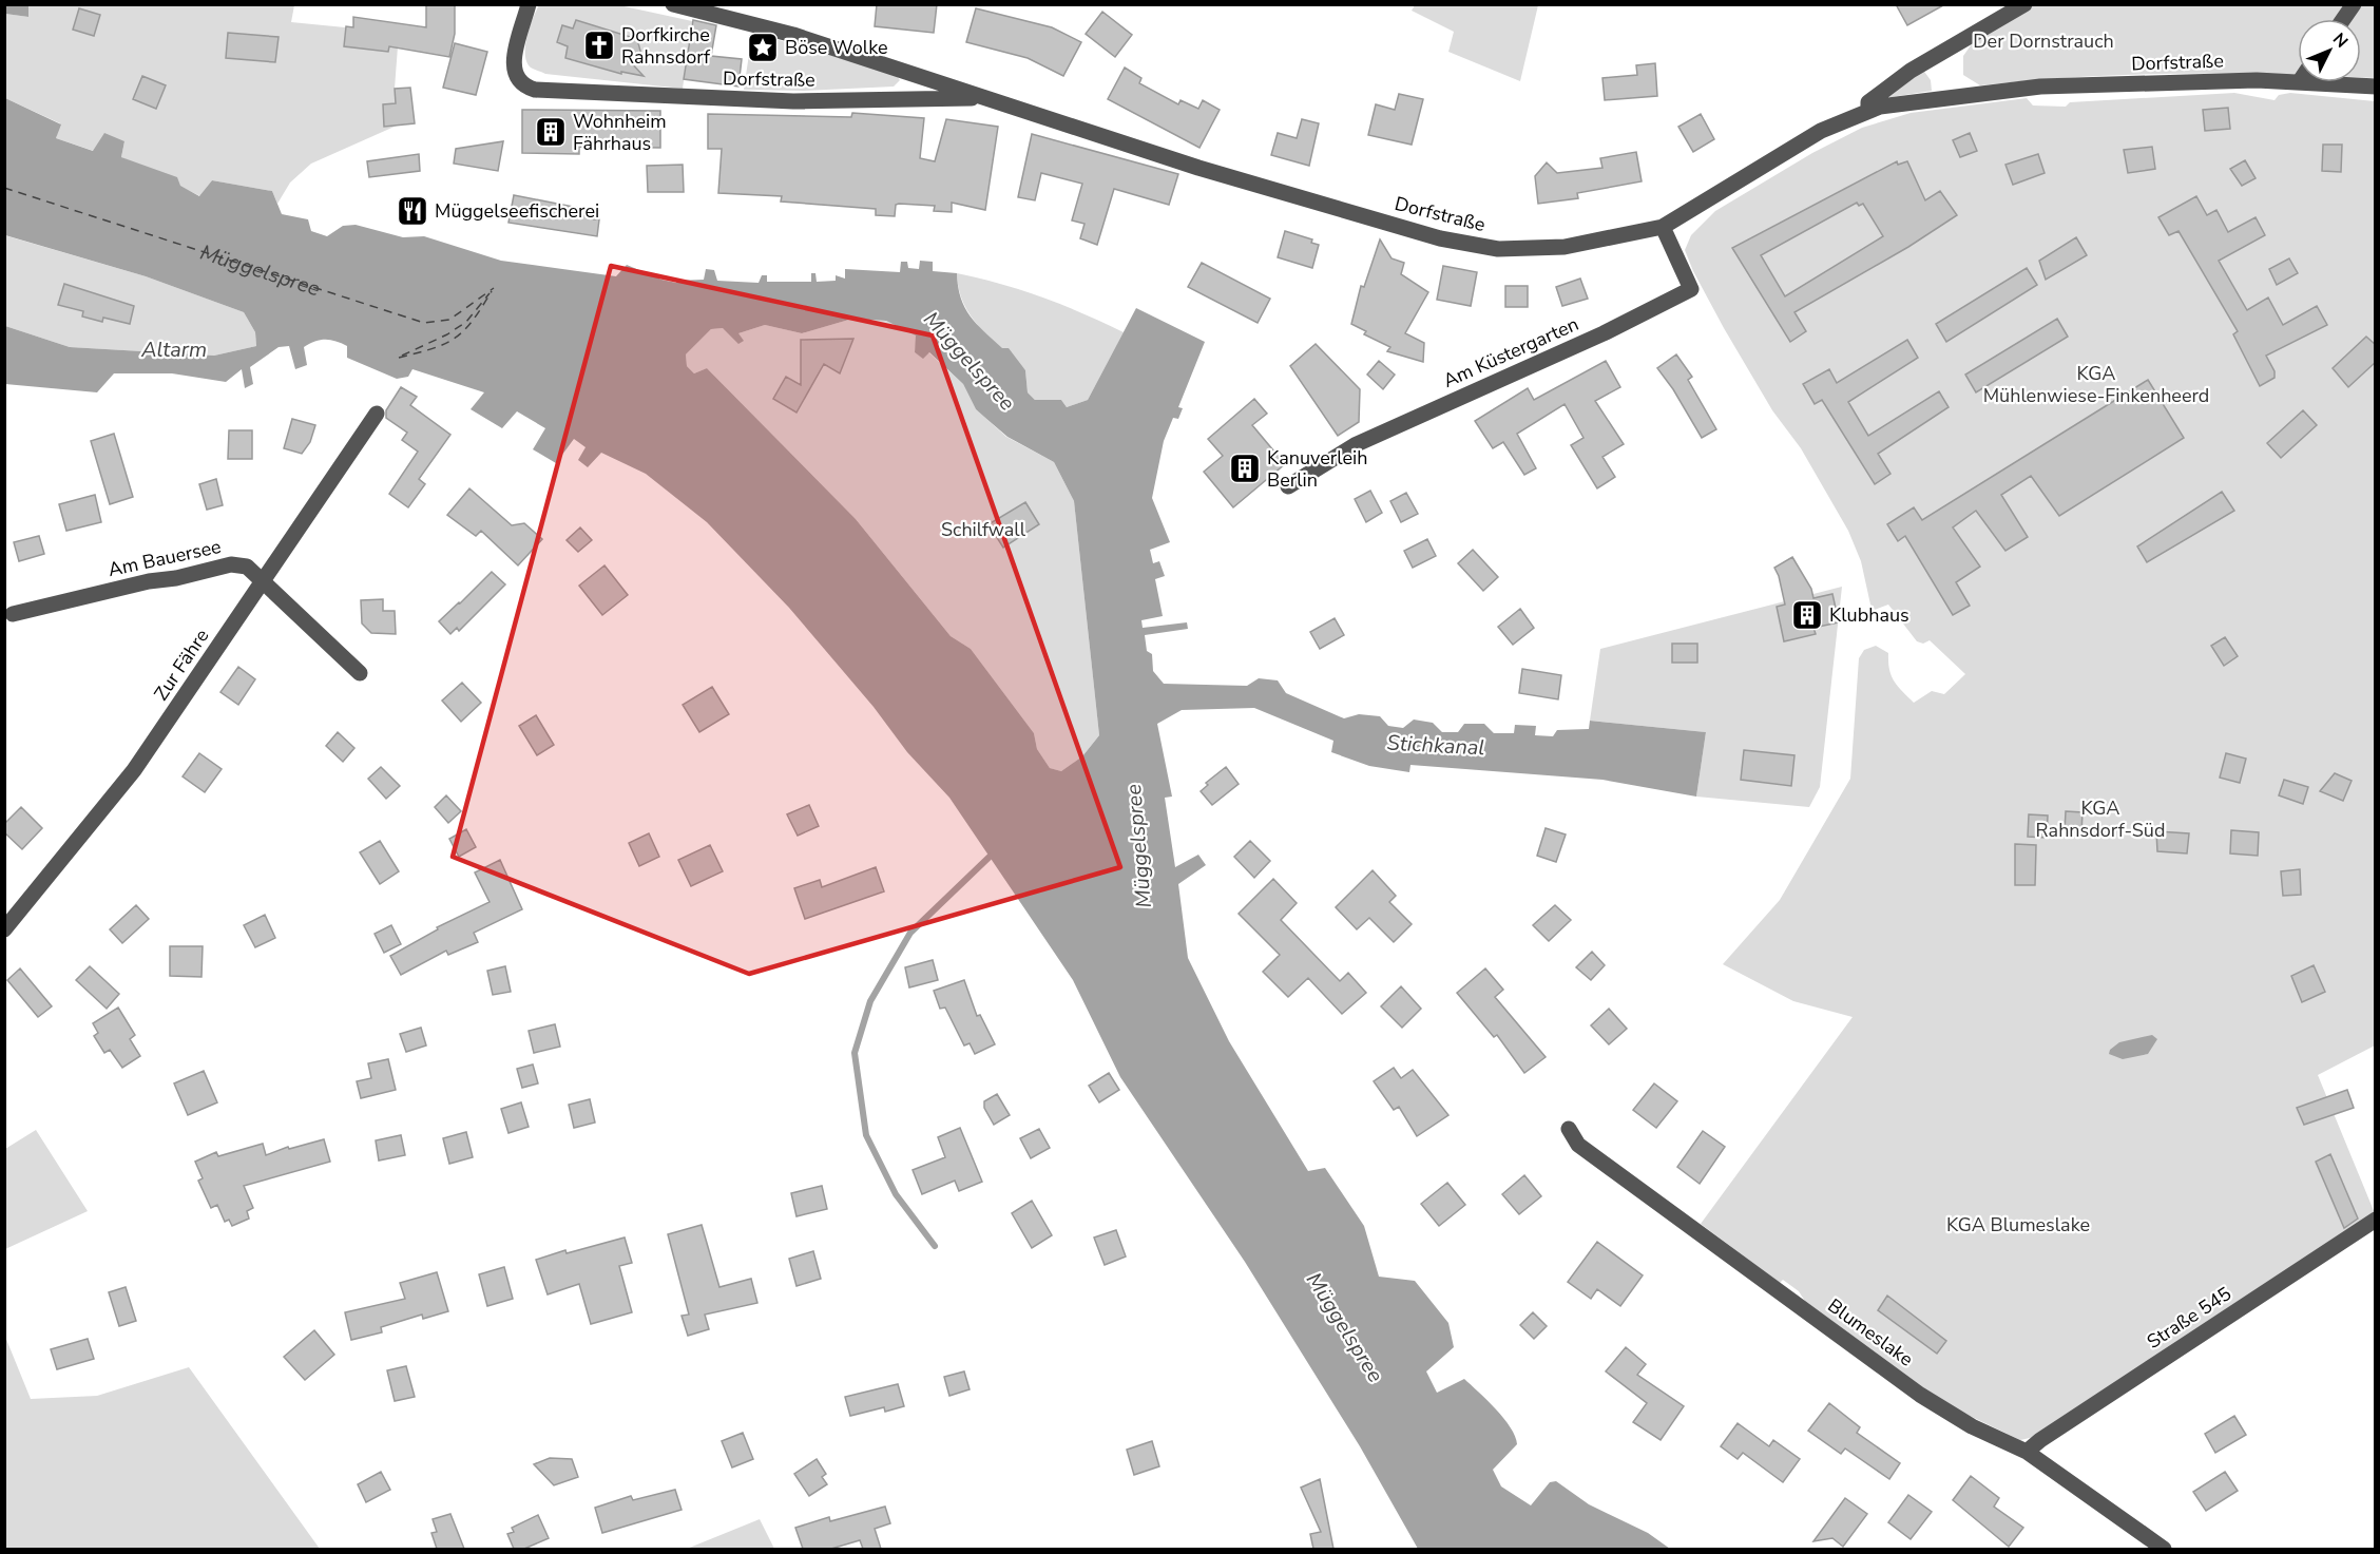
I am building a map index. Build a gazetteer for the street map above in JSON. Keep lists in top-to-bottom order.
{
  "streets": {
    "street": [
      "Dorfstraße",
      "Am Küstergarten",
      "Am Bauersee",
      "Zur Fähre",
      "Straße 545",
      "Blumeslake"
    ]
  },
  "crossings": [
    ["Dorfstraße", "Am Küstergarten"],
    ["Am Bauersee", "Zur Fähre"],
    ["Straße 545", "Blumeslake"]
  ],
  "water": ["Müggelspree", "Altarm", "Stichkanal"],
  "parks": [
    "Der Dornstrauch",
    "KGA Mühlenwiese-Finkenheerd",
    "Schilfwall",
    "KGA Rahnsdorf-Süd",
    "KGA Blumeslake"
  ],
  "places": {
    "church": ["Dorfkirche Rahnsdorf"],
    "place": ["Böse Wolke"],
    "building": ["Wohnheim Fährhaus", "Kanuverleih Berlin", "Klubhaus"],
    "restaurant": ["Müggelseefischerei"]
  },
  "north": "top right"
}
